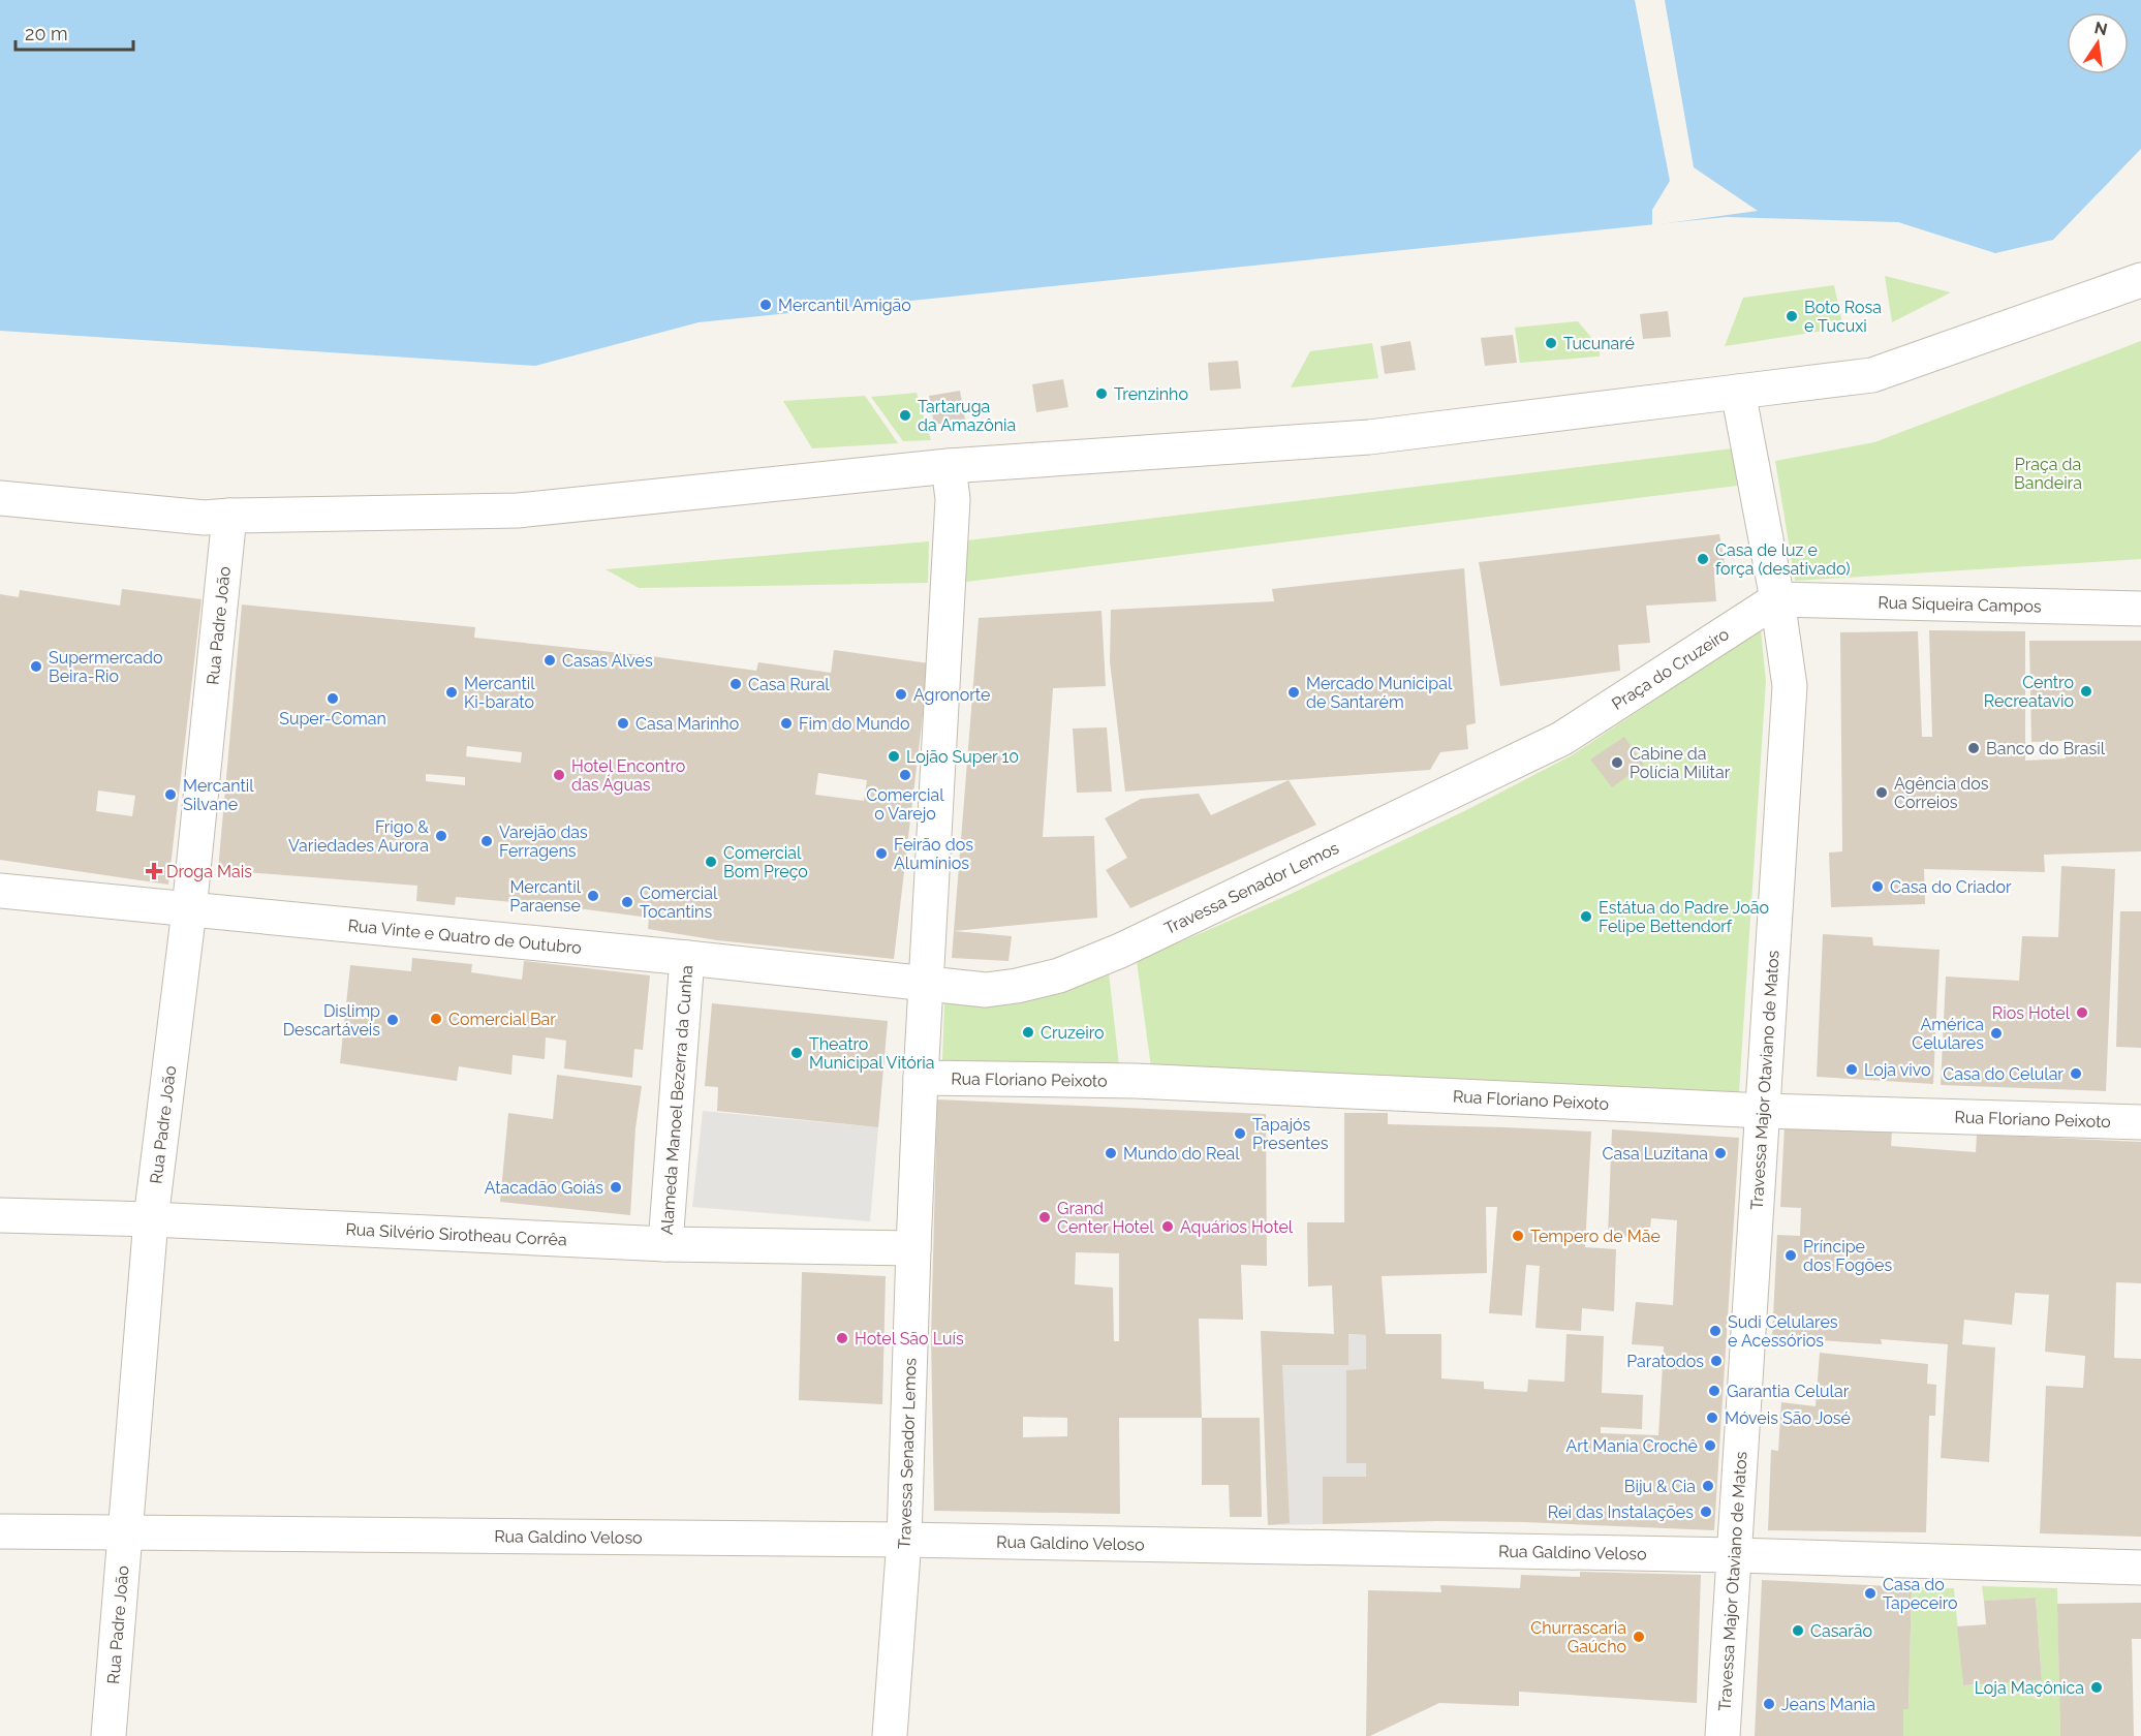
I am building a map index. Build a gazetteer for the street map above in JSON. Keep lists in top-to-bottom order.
{
  "streets": {
    "street": [
      "Rua Siqueira Campos",
      "Rua Padre João",
      "Praça do Cruzeiro",
      "Travessa Senador Lemos",
      "Rua Vinte e Quatro de Outubro",
      "Rua Floriano Peixoto",
      "Travessa Major Otaviano de Matos",
      "Alameda Manoel Bezerra da Cunha",
      "Rua Silvério Sirotheau Corrêa",
      "Rua Galdino Veloso"
    ]
  },
  "crossings": [
    ["Rua Siqueira Campos", "Praça do Cruzeiro"],
    ["Rua Siqueira Campos", "Travessa Major Otaviano de Matos"],
    ["Rua Padre João", "Rua Vinte e Quatro de Outubro"],
    ["Rua Padre João", "Rua Silvério Sirotheau Corrêa"],
    ["Rua Padre João", "Rua Galdino Veloso"],
    ["Praça do Cruzeiro", "Travessa Senador Lemos"],
    ["Praça do Cruzeiro", "Travessa Major Otaviano de Matos"],
    ["Travessa Senador Lemos", "Rua Vinte e Quatro de Outubro"],
    ["Travessa Senador Lemos", "Rua Floriano Peixoto"],
    ["Travessa Senador Lemos", "Rua Silvério Sirotheau Corrêa"],
    ["Travessa Senador Lemos", "Rua Galdino Veloso"],
    ["Rua Vinte e Quatro de Outubro", "Alameda Manoel Bezerra da Cunha"],
    ["Rua Floriano Peixoto", "Travessa Major Otaviano de Matos"],
    ["Travessa Major Otaviano de Matos", "Rua Galdino Veloso"],
    ["Alameda Manoel Bezerra da Cunha", "Rua Silvério Sirotheau Corrêa"]
  ],
  "parks": ["Praça da Bandeira"],
  "places": {
    "other": [
      "Mercantil Amigão",
      "Boto Rosa e Tucuxi",
      "Tucunaré",
      "Trenzinho",
      "Tartaruga da Amazônia",
      "Casa de luz e força (desativado)",
      "Casas Alves",
      "Supermercado Beira-Rio",
      "Casa Rural",
      "Centro Recreatavio",
      "Mercantil Ki-barato",
      "Mercado Municipal de Santarém",
      "Agronorte",
      "Super-Coman",
      "Casa Marinho",
      "Fim do Mundo",
      "Banco do Brasil",
      "Lojão Super 10",
      "Cabine da Polícia Militar",
      "Hotel Encontro das Águas",
      "Comercial o Varejo",
      "Agência dos Correios",
      "Mercantil Silvane",
      "Frigo & Variedades Aurora",
      "Varejão das Ferragens",
      "Feirão dos Alumínios",
      "Comercial Bom Preço",
      "Casa do Criador",
      "Mercantil Paraense",
      "Comercial Tocantins",
      "Estátua do Padre João Felipe Bettendorf",
      "Rios Hotel",
      "Comercial Bar",
      "Dislimp Descartáveis",
      "Cruzeiro",
      "América Celulares",
      "Theatro Municipal Vitória",
      "Loja vivo",
      "Casa do Celular",
      "Tapajós Presentes",
      "Mundo do Real",
      "Casa Luzitana",
      "Atacadão Goiás",
      "Grand Center Hotel",
      "Aquários Hotel",
      "Tempero de Mãe",
      "Príncipe dos Fogões",
      "Sudi Celulares e Acessórios",
      "Hotel São Luís",
      "Paratodos",
      "Garantia Celular",
      "Móveis São José",
      "Art Mania Crochê",
      "Biju & Cia",
      "Rei das Instalações",
      "Casa do Tapeceiro",
      "Casarão",
      "Churrascaria Gaúcho",
      "Loja Maçônica",
      "Jeans Mania"
    ],
    "health": ["Droga Mais"]
  },
  "scale_bar": "20 m",
  "north": "top"
}
